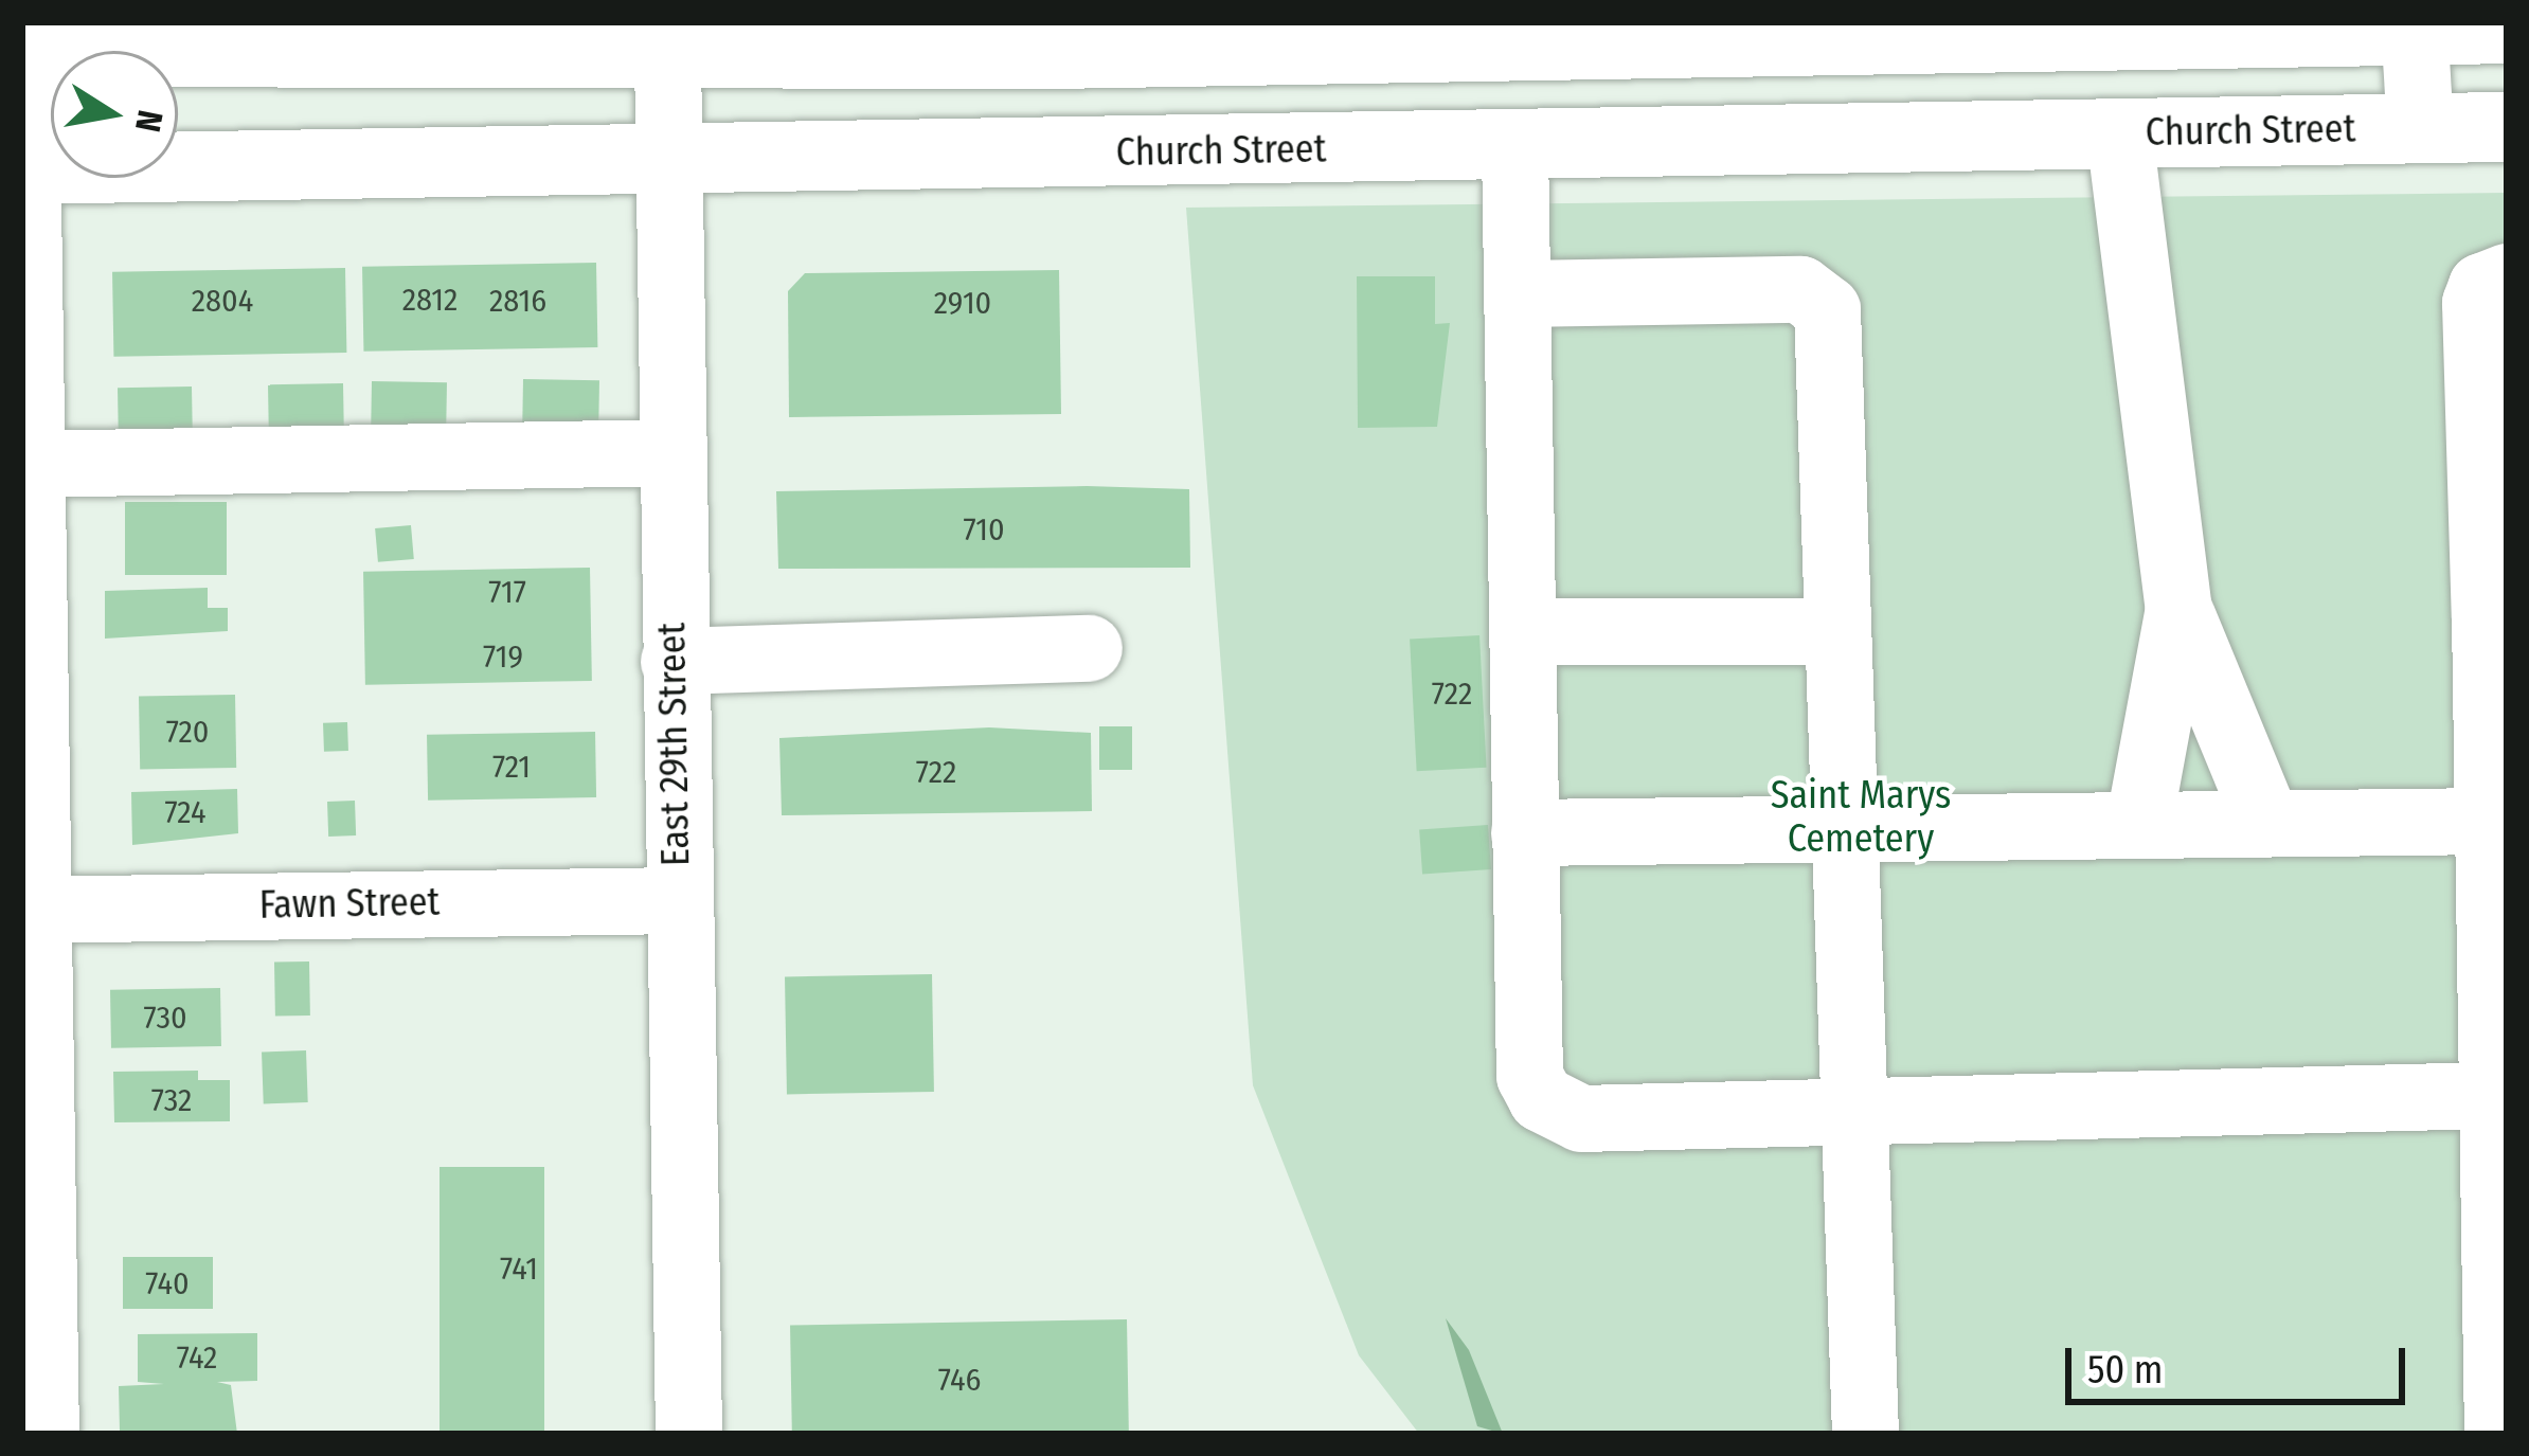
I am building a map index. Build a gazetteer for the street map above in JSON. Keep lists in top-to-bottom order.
{
  "streets": {
    "main road": ["Church Street"],
    "street": ["East 29th Street", "Fawn Street"]
  },
  "crossings": [
    ["Church Street", "East 29th Street"],
    ["East 29th Street", "Fawn Street"]
  ],
  "parks": ["Saint Marys Cemetery"],
  "house_numbers": [
    "2812",
    "2804",
    "2816",
    "2910",
    "710",
    "717",
    "719",
    "722",
    "720",
    "721",
    "722",
    "724",
    "730",
    "732",
    "741",
    "740",
    "742",
    "746"
  ],
  "scale_bar": "50 m",
  "north": "right"
}
